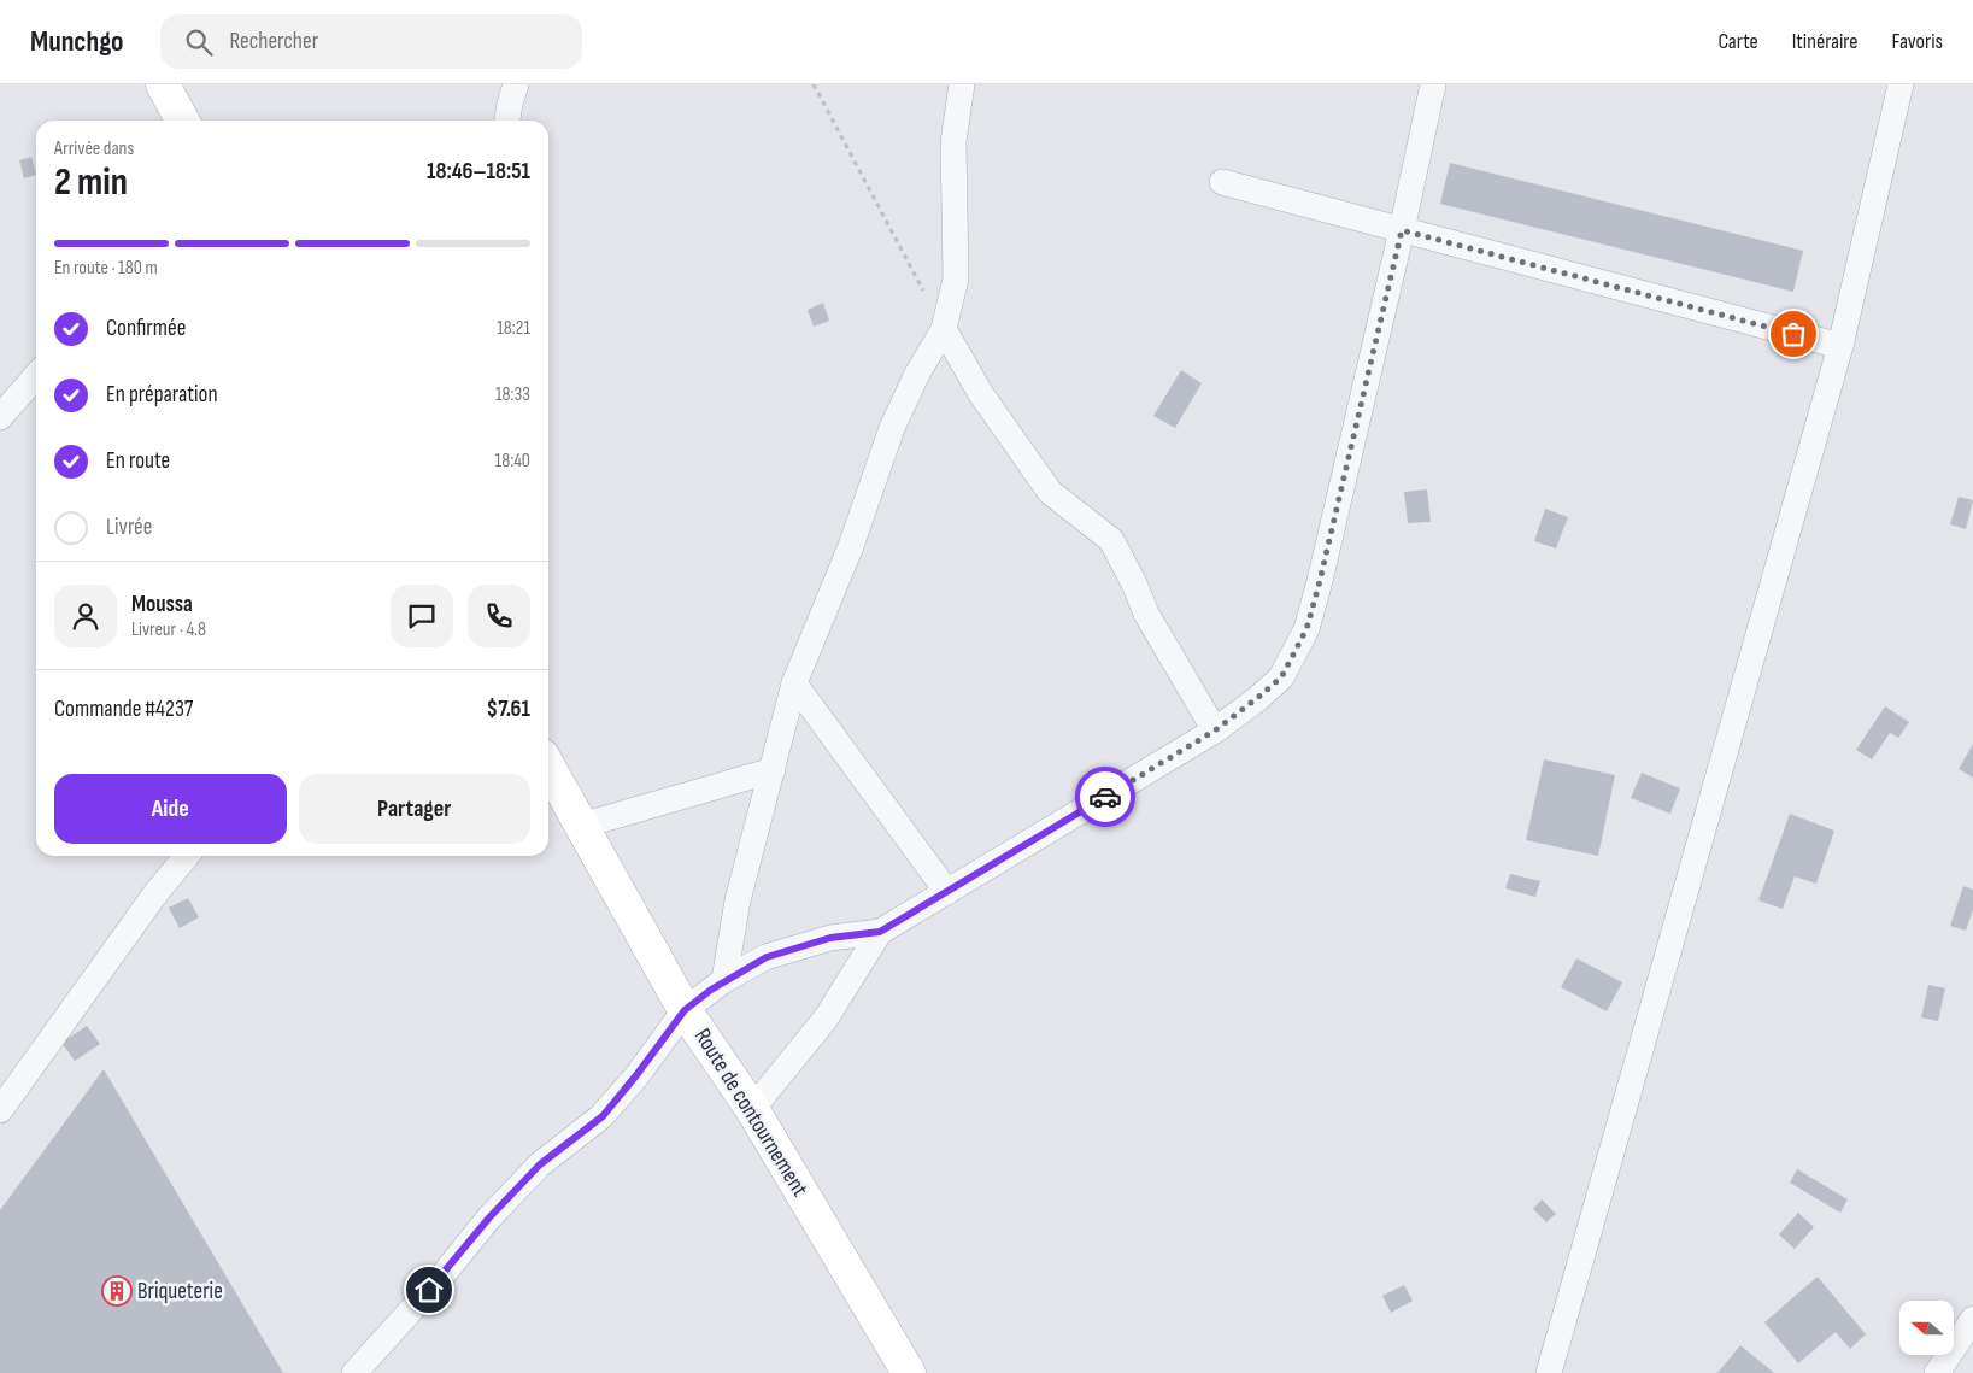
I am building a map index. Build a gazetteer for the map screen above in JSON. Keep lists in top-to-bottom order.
{
  "streets": {
    "street": ["Route de contournement"]
  },
  "places": {
    "building": ["Briqueterie"]
  },
  "north": "left",
  "page": {
    "header": "Munchgo",
    "search": "Rechercher",
    "nav": ["Carte", "Itinéraire", "Favoris"],
    "heading": ["2 min", "Arrivée dans", "18:46–18:51"],
    "panel": [
      "Moussa",
      "Livreur · 4.8",
      "Commande #4237",
      "$7.61"
    ],
    "bar": "En route · 180 m",
    "list": [
      ["Confirmée", "18:21"],
      ["En préparation", "18:33"],
      ["En route", "18:40"],
      "Livrée"
    ],
    "buttons": ["Aide", "Partager"]
  }
}
